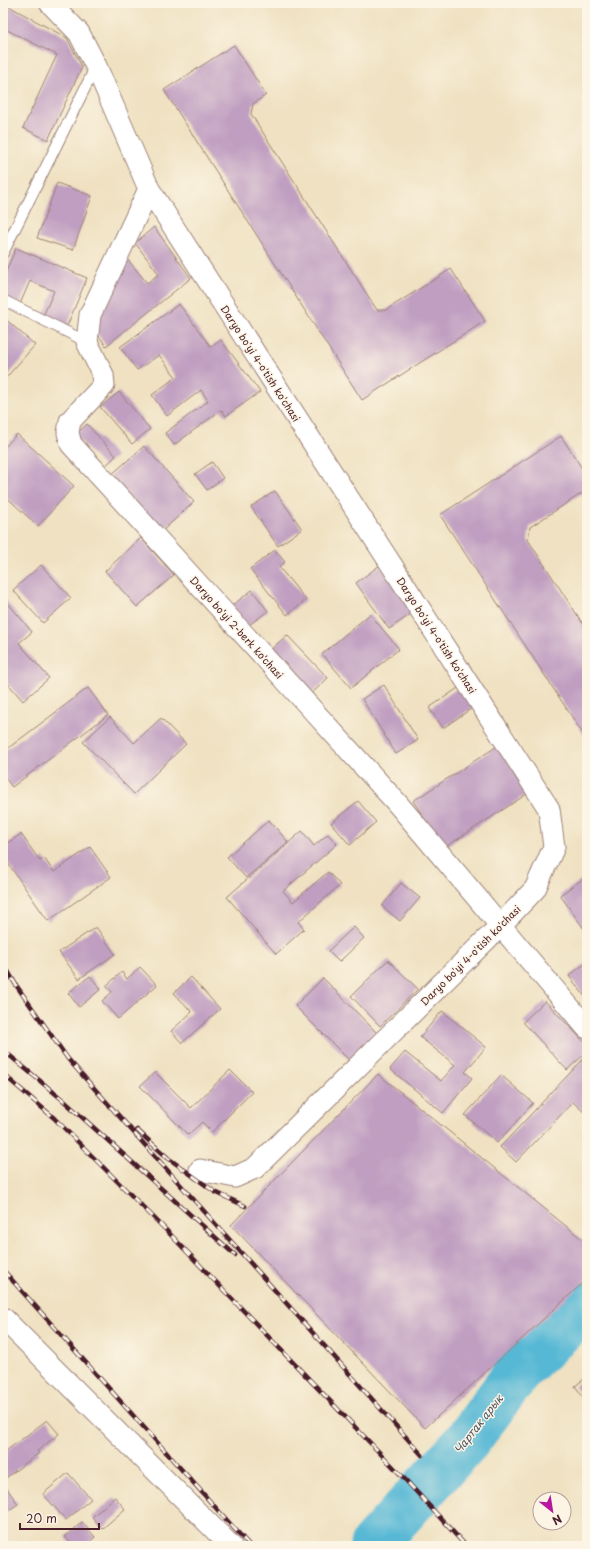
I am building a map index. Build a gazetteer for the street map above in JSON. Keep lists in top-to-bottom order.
{
  "streets": {
    "street": ["Daryo bo'yi 4-o'tish ko'chasi", "Daryo bo'yi 2-berk ko'chasi"]
  },
  "crossings": [
    ["Daryo bo'yi 4-o'tish ko'chasi", "Daryo bo'yi 2-berk ko'chasi"]
  ],
  "water": ["Чартак арык"],
  "scale_bar": "20 m",
  "north": "bottom right"
}
